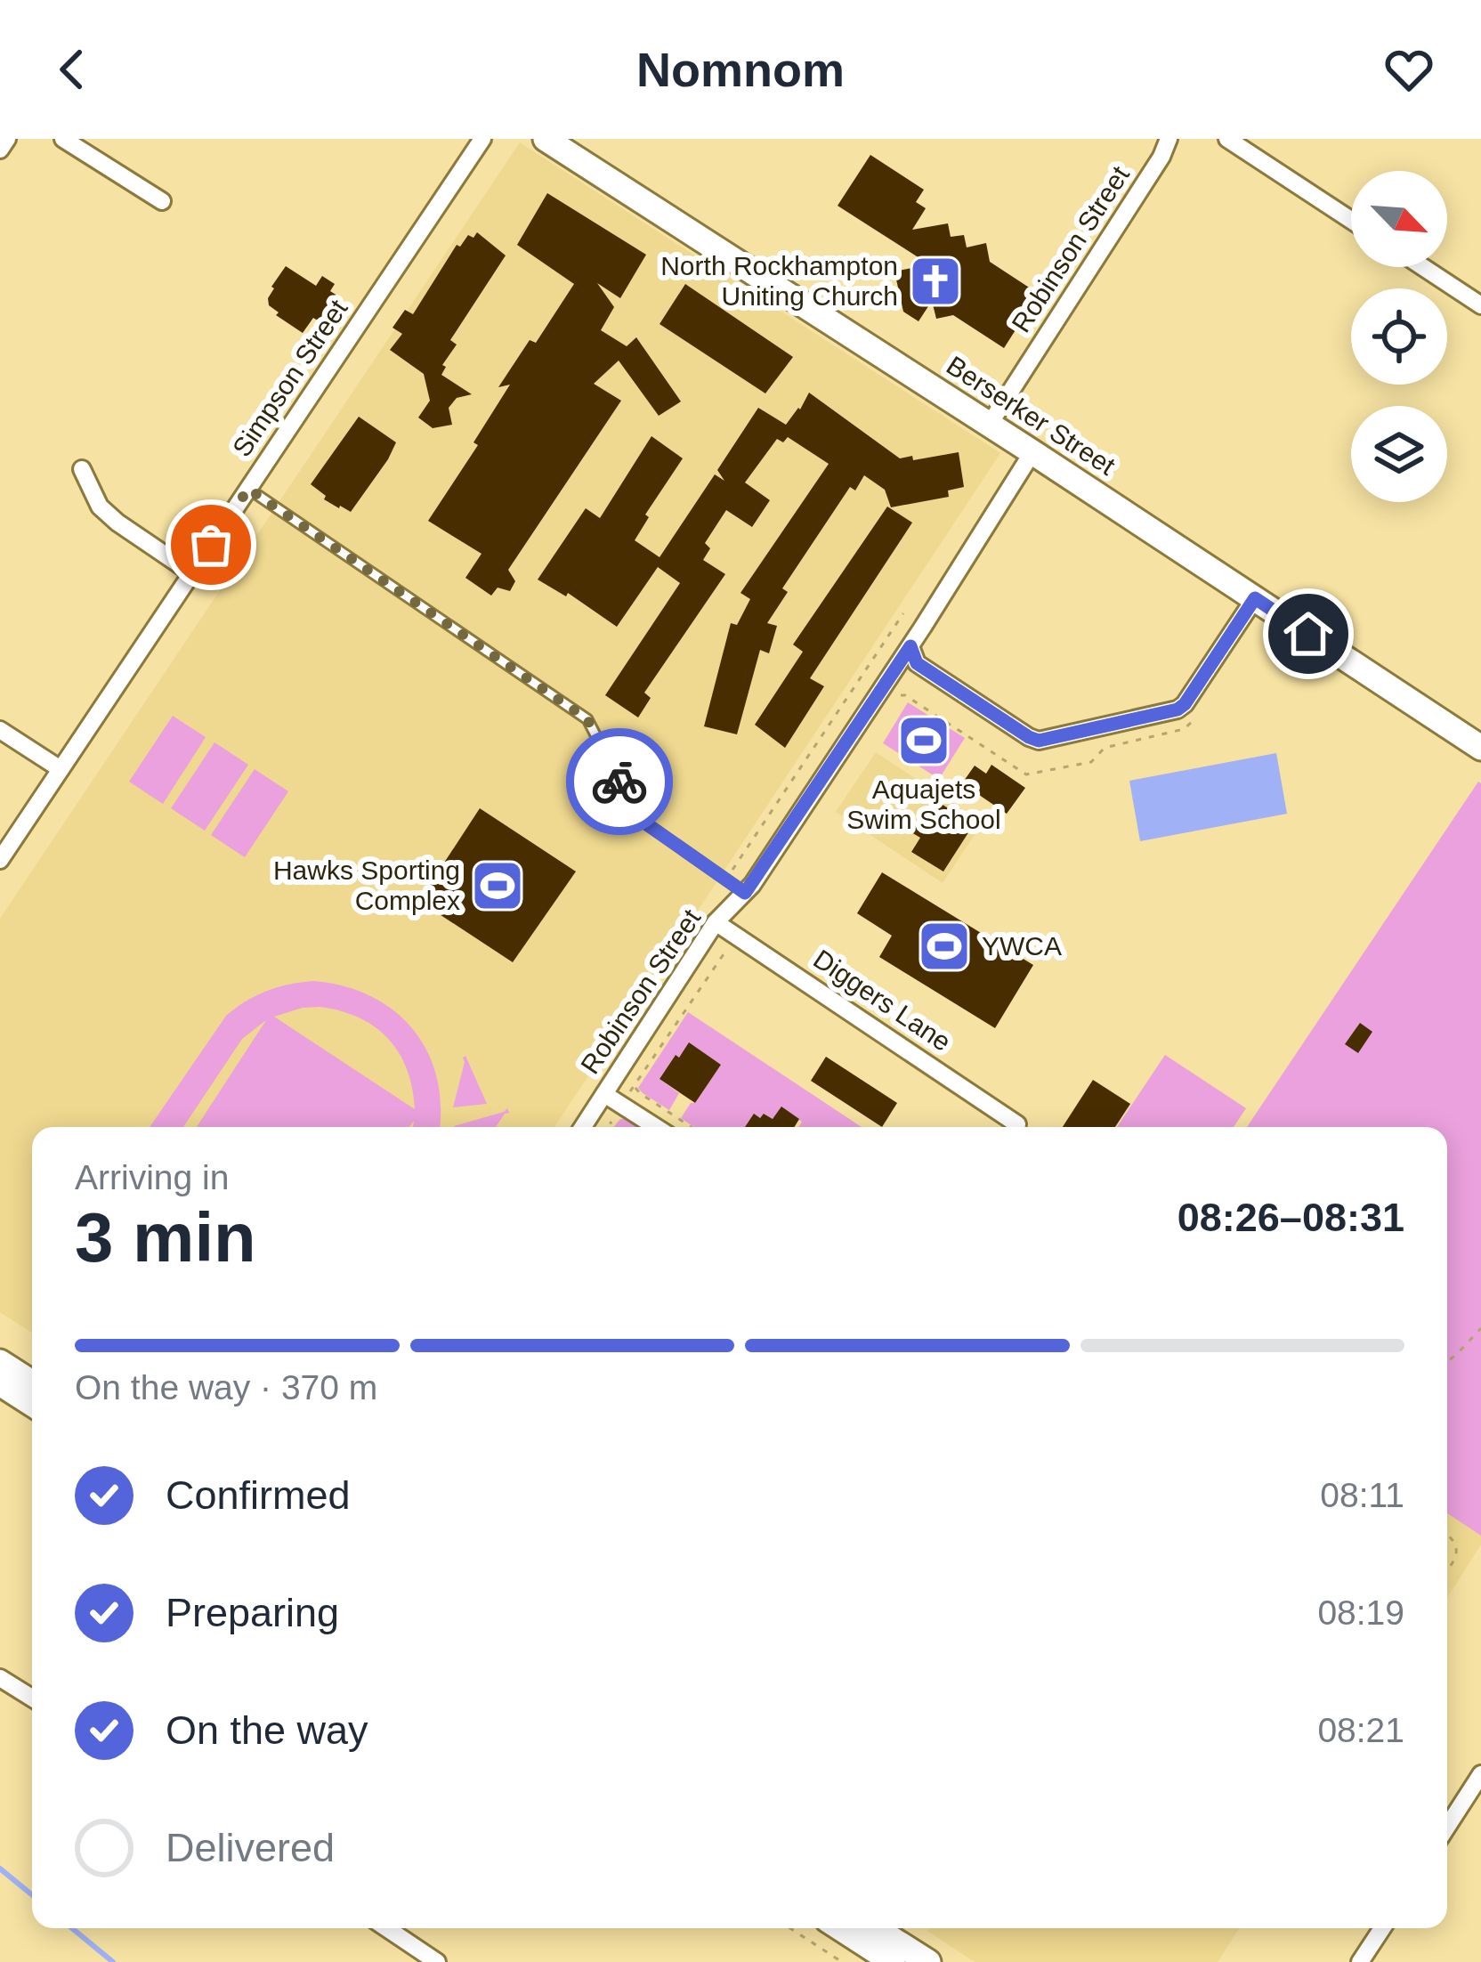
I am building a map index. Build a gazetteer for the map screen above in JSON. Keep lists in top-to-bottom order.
{
  "streets": {
    "street": [
      "Robinson Street",
      "Simpson Street",
      "Berserker Street",
      "Diggers Lane"
    ]
  },
  "crossings": [
    ["Robinson Street", "Berserker Street"],
    ["Robinson Street", "Diggers Lane"]
  ],
  "places": {
    "church": ["North Rockhampton Uniting Church"],
    "sports": ["Aquajets Swim School", "Hawks Sporting Complex", "YWCA"]
  },
  "north": "bottom right",
  "page": {
    "header": "Nomnom",
    "heading": ["3 min", "Arriving in", "08:26–08:31"],
    "bar": "On the way · 370 m",
    "list": [
      ["Confirmed", "08:11"],
      ["Preparing", "08:19"],
      ["On the way", "08:21"],
      "Delivered"
    ]
  }
}
